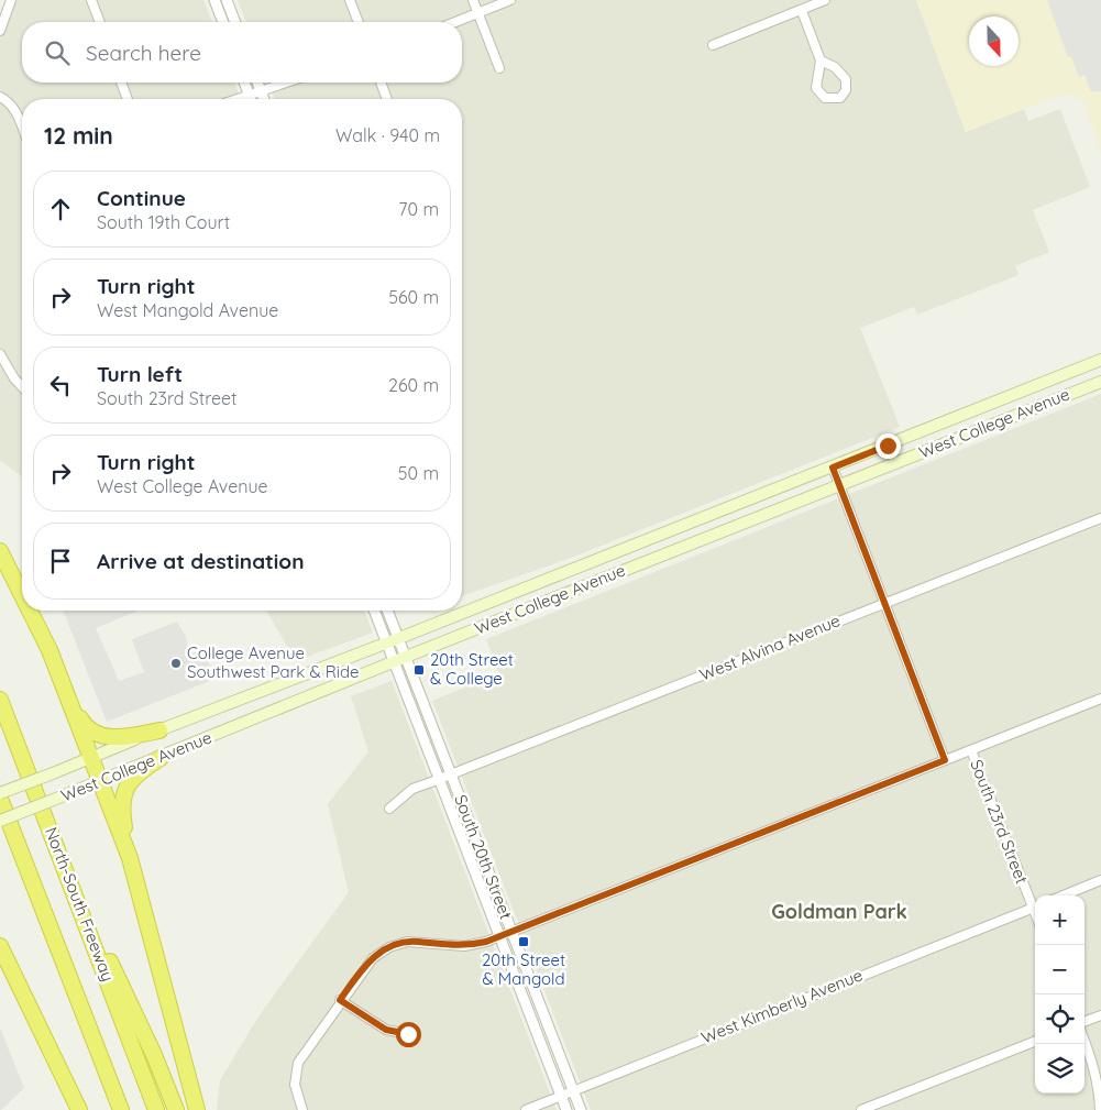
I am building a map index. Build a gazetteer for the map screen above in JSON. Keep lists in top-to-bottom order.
{
  "streets": {
    "highway": ["North-South Freeway"],
    "main road": ["West College Avenue"],
    "street": [
      "West Alvina Avenue",
      "South 23rd Street",
      "South 20th Street",
      "West Kimberly Avenue"
    ]
  },
  "crossings": [
    ["West College Avenue", "South 23rd Street"],
    ["West College Avenue", "South 20th Street"],
    ["West Alvina Avenue", "South 23rd Street"],
    ["West Alvina Avenue", "South 20th Street"],
    ["South 20th Street", "West Kimberly Avenue"]
  ],
  "districts": ["Goldman Park"],
  "places": {
    "other": ["College Avenue Southwest Park & Ride"],
    "transit": ["20th Street & College", "20th Street & Mangold"]
  },
  "north": "bottom",
  "page": {
    "search": "Search here",
    "heading": ["12 min", "Walk · 940 m"],
    "list": [
      ["Continue", "South 19th Court", "70 m"],
      ["Turn right", "West Mangold Avenue", "560 m"],
      ["Turn left", "South 23rd Street", "260 m"],
      ["Turn right", "West College Avenue", "50 m"],
      "Arrive at destination"
    ],
    "map_buttons": ["+", "−"]
  }
}
